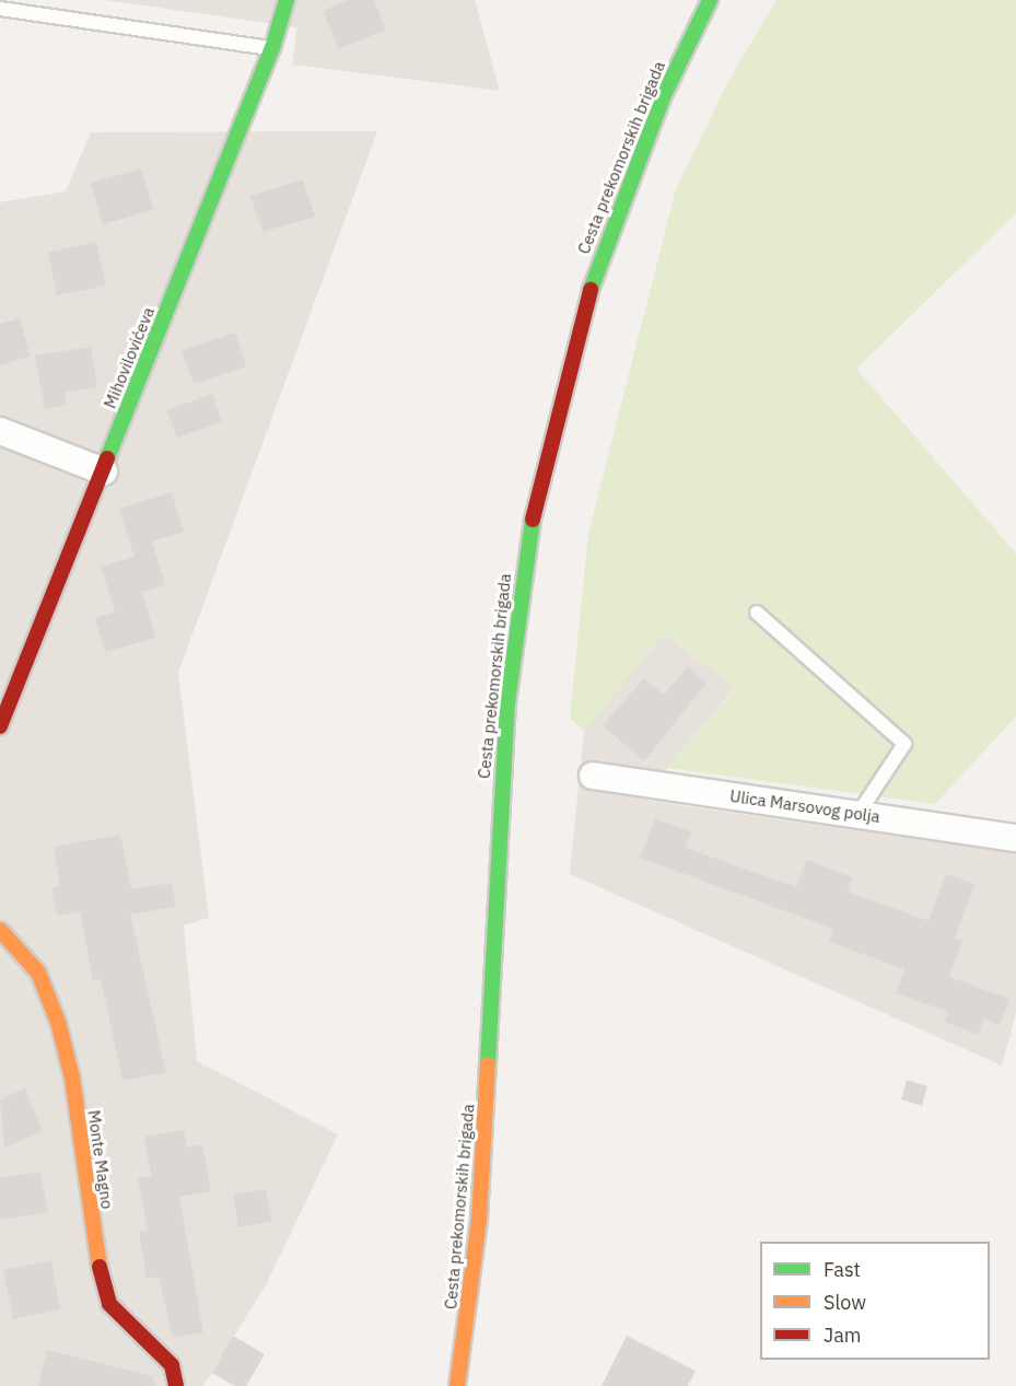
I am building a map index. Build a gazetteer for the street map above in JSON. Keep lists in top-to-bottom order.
{
  "streets": {
    "main road": ["Cesta prekomorskih brigada", "Mihovilovićeva", "Monte Magno"],
    "street": ["Ulica Marsovog polja"]
  },
  "legend": ["Fast", "Slow", "Jam"]
}
